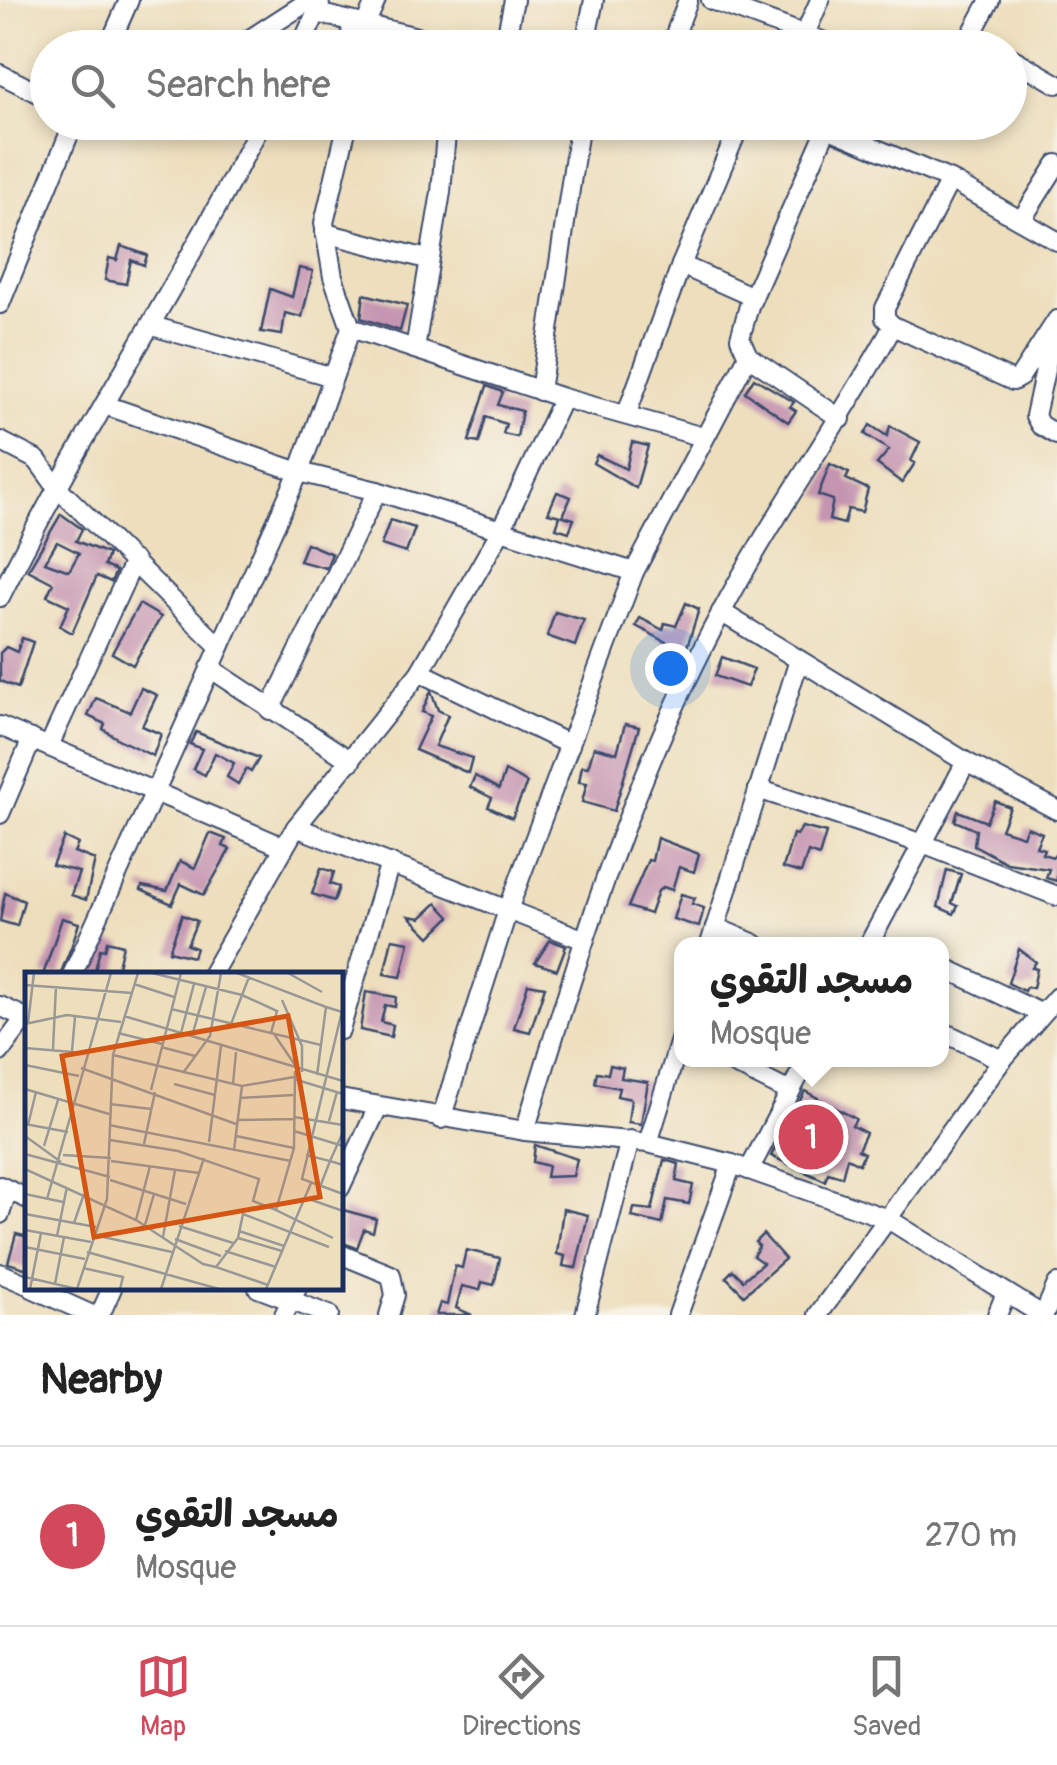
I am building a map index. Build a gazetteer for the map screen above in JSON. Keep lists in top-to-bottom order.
{
  "page": {
    "search": "Search here",
    "popup": ["مسجد التقوي", "Mosque"],
    "pins": "1",
    "heading": "Nearby",
    "list": [
      {
        "mark": "1",
        "name": "مسجد التقوي",
        "note": "Mosque",
        "value": "270 m"
      }
    ],
    "nav": ["Map", "Directions", "Saved"]
  }
}
